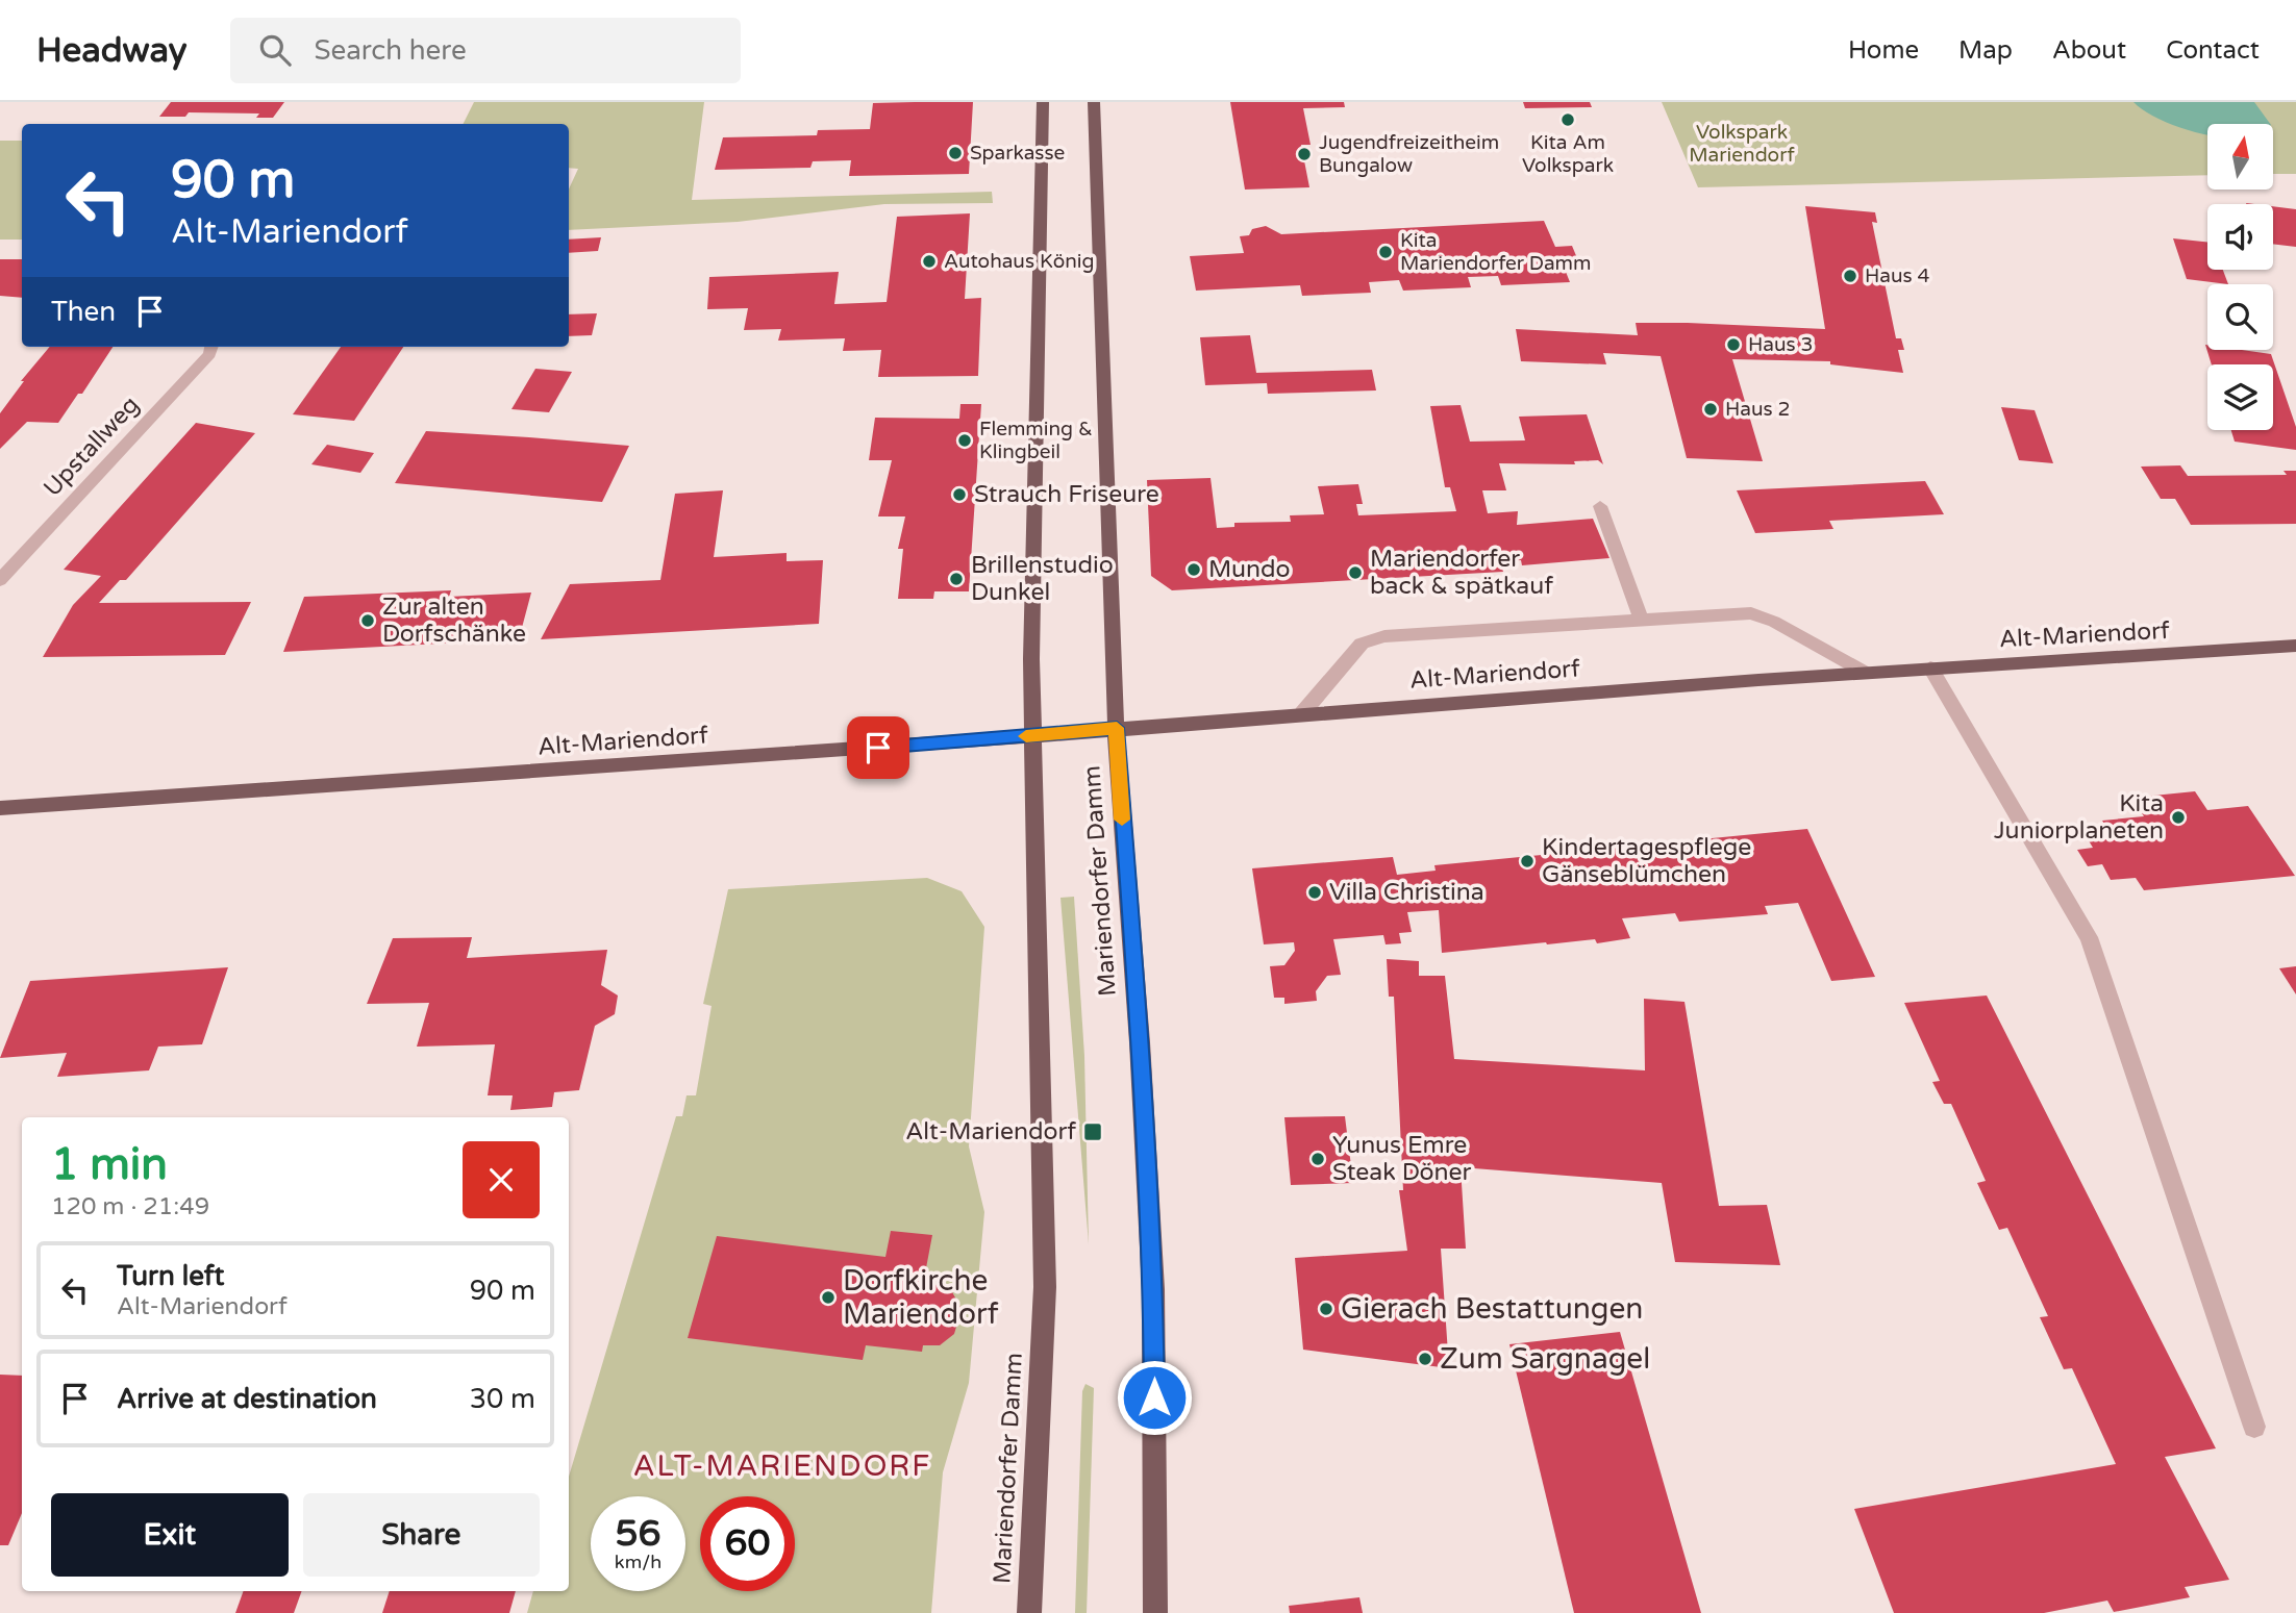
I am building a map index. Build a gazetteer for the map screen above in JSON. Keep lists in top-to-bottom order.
{
  "streets": {
    "main road": ["Alt-Mariendorf", "Mariendorfer Damm"],
    "street": ["Upstallweg"]
  },
  "crossings": [
    ["Alt-Mariendorf", "Mariendorfer Damm"]
  ],
  "districts": ["ALT-MARIENDORF"],
  "parks": ["Volkspark Mariendorf"],
  "places": {
    "other": [
      "Kita Am Volkspark",
      "Sparkasse",
      "Jugendfreizeitheim Bungalow",
      "Kita Mariendorfer Damm",
      "Autohaus König",
      "Haus 4",
      "Haus 3",
      "Haus 2",
      "Flemming & Klingbeil",
      "Strauch Friseure",
      "Mundo",
      "Mariendorfer back & spätkauf",
      "Brillenstudio Dunkel",
      "Zur alten Dorfschänke",
      "Kita Juniorplaneten",
      "Kindertagespflege Gänseblümchen",
      "Villa Christina",
      "Yunus Emre Steak Döner",
      "Dorfkirche Mariendorf",
      "Gierach Bestattungen",
      "Zum Sargnagel"
    ],
    "transit": ["Alt-Mariendorf"]
  },
  "north": "top",
  "page": {
    "header": "Headway",
    "search": "Search here",
    "nav": [
      "Home",
      "Map",
      "About",
      "Contact"
    ],
    "turn": ["90 m", "Alt-Mariendorf"],
    "then": "Then",
    "heading": ["1 min", "120 m · 21:49"],
    "list": [
      {
        "name": "Turn left",
        "note": "Alt-Mariendorf",
        "value": "90 m"
      },
      {
        "name": "Arrive at destination",
        "value": "30 m"
      }
    ],
    "buttons": ["Exit", "Share"],
    "speed": "56 km/h",
    "limit": "60"
  }
}
